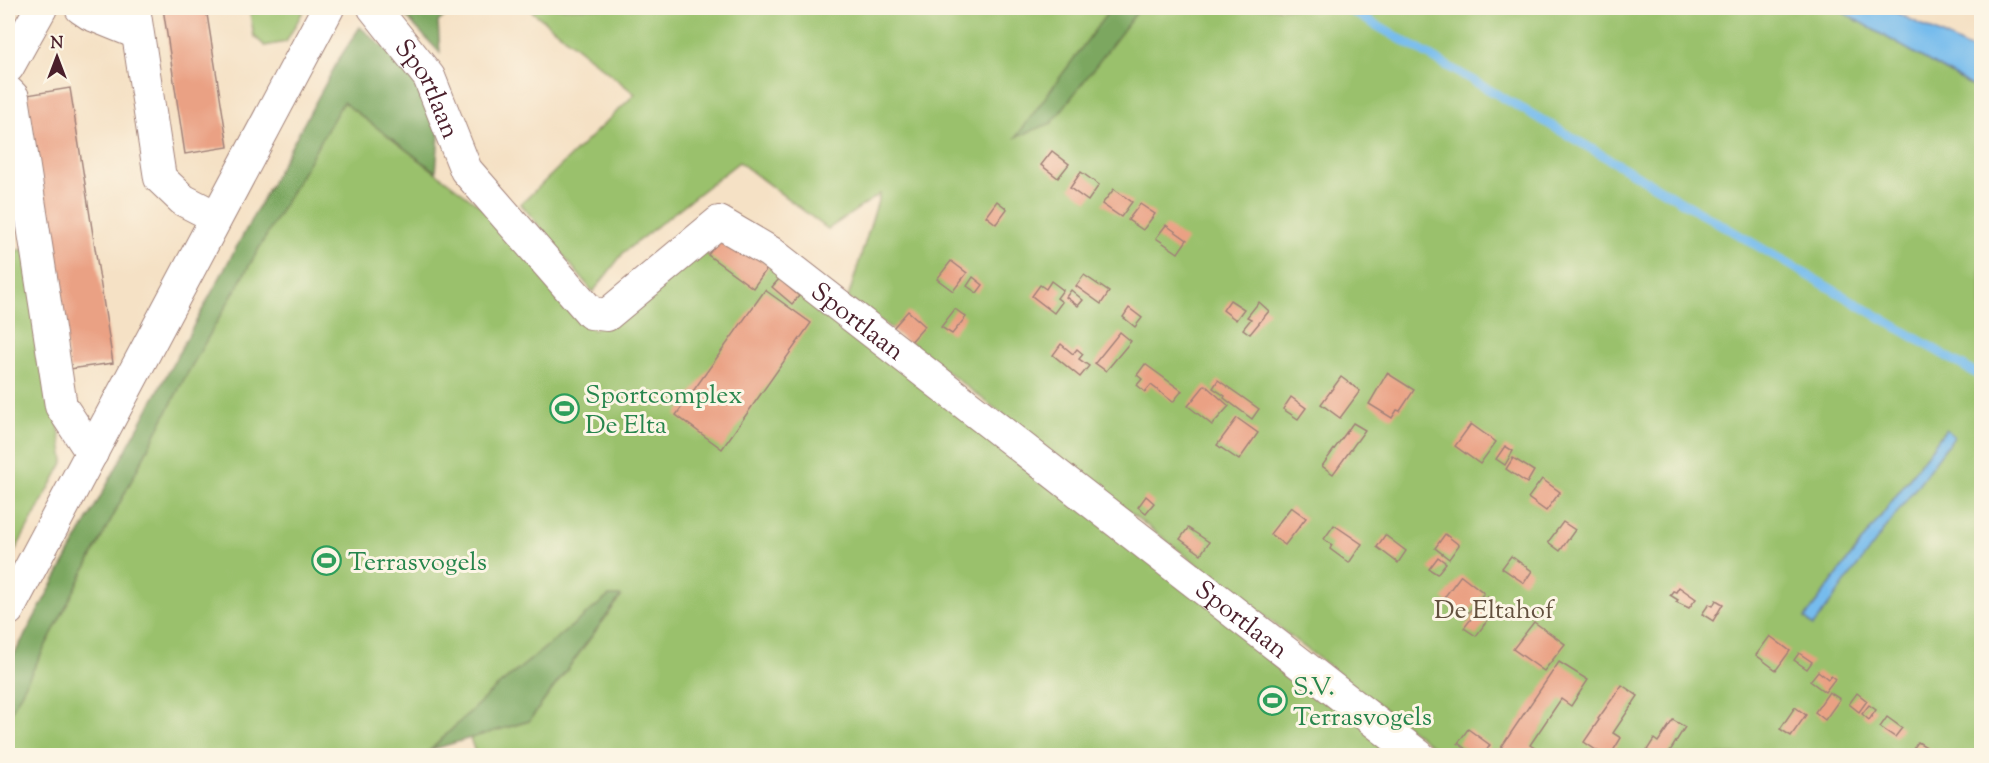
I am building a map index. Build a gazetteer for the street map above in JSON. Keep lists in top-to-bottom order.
{
  "streets": {
    "street": ["Sportlaan"]
  },
  "parks": ["De Eltahof"],
  "places": {
    "sports": ["Sportcomplex De Elta", "Terrasvogels", "S.V. Terrasvogels"]
  },
  "north": "top"
}
